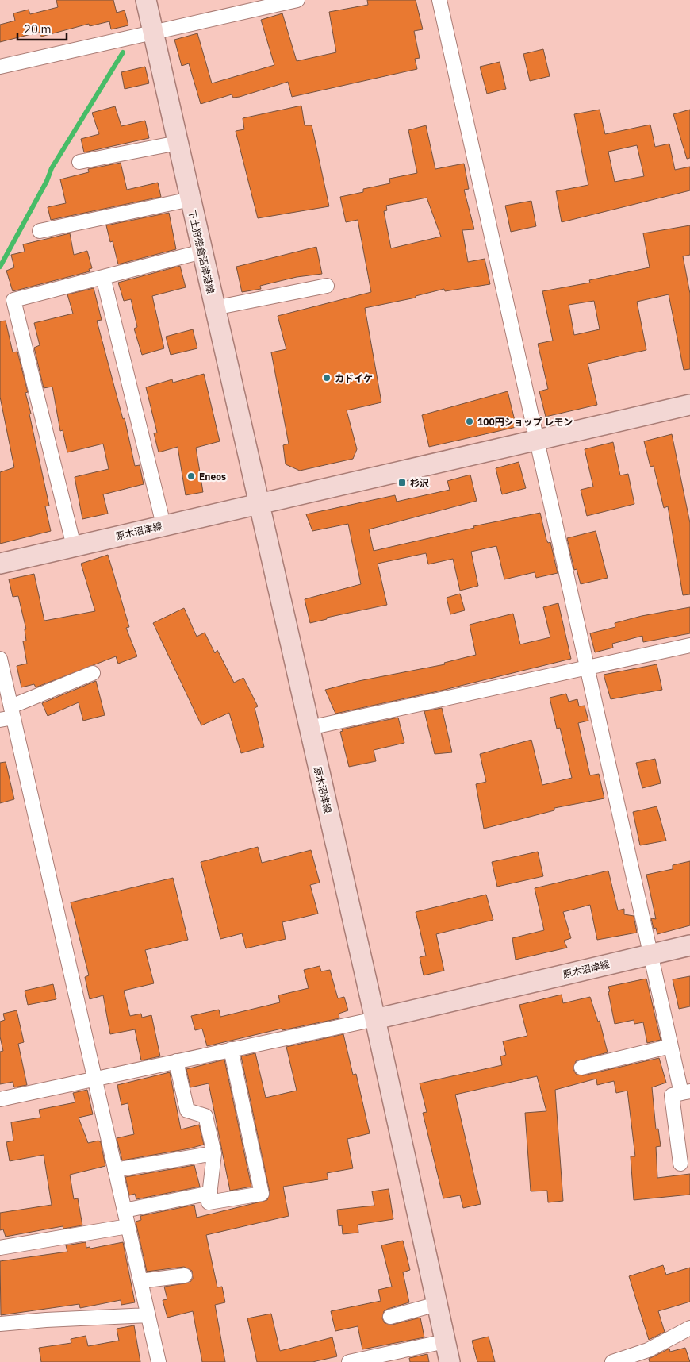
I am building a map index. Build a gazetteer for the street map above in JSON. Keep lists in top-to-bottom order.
{
  "streets": {
    "main road": ["下土狩徳倉沼津港線", "原木沼津線"]
  },
  "crossings": [
    ["下土狩徳倉沼津港線", "原木沼津線"]
  ],
  "places": {
    "other": ["カドイケ", "100円ショップ レモン", "Eneos"],
    "transit": ["杉沢"]
  },
  "scale_bar": "20 m"
}
